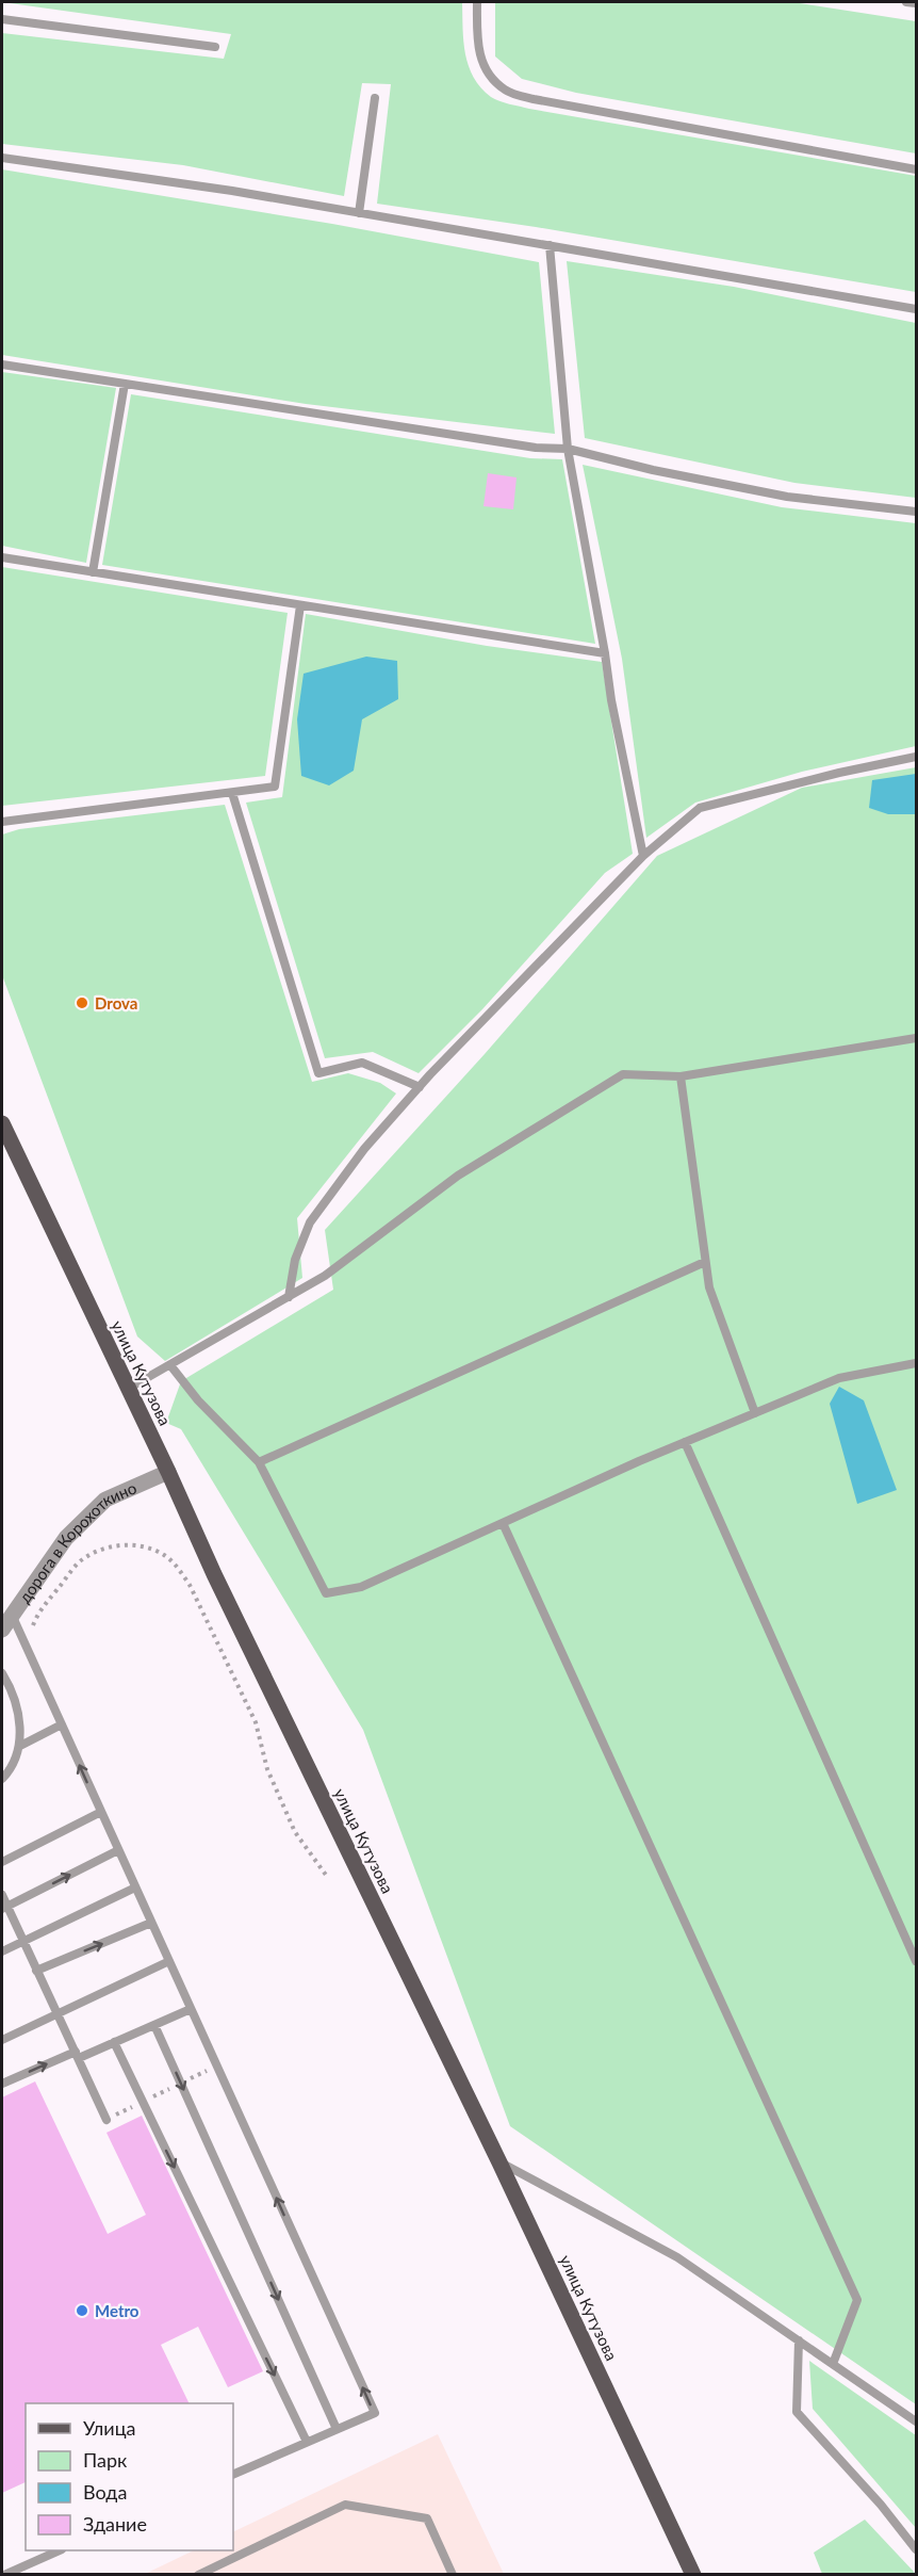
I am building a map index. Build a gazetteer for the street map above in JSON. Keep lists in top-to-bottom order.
{
  "streets": {
    "main road": ["улица Кутузова"],
    "street": ["дорога в Корохоткино"]
  },
  "crossings": [
    ["улица Кутузова", "дорога в Корохоткино"]
  ],
  "places": ["Drova", "Metro"],
  "legend": [
    "Улица",
    "Парк",
    "Вода",
    "Здание"
  ]
}
